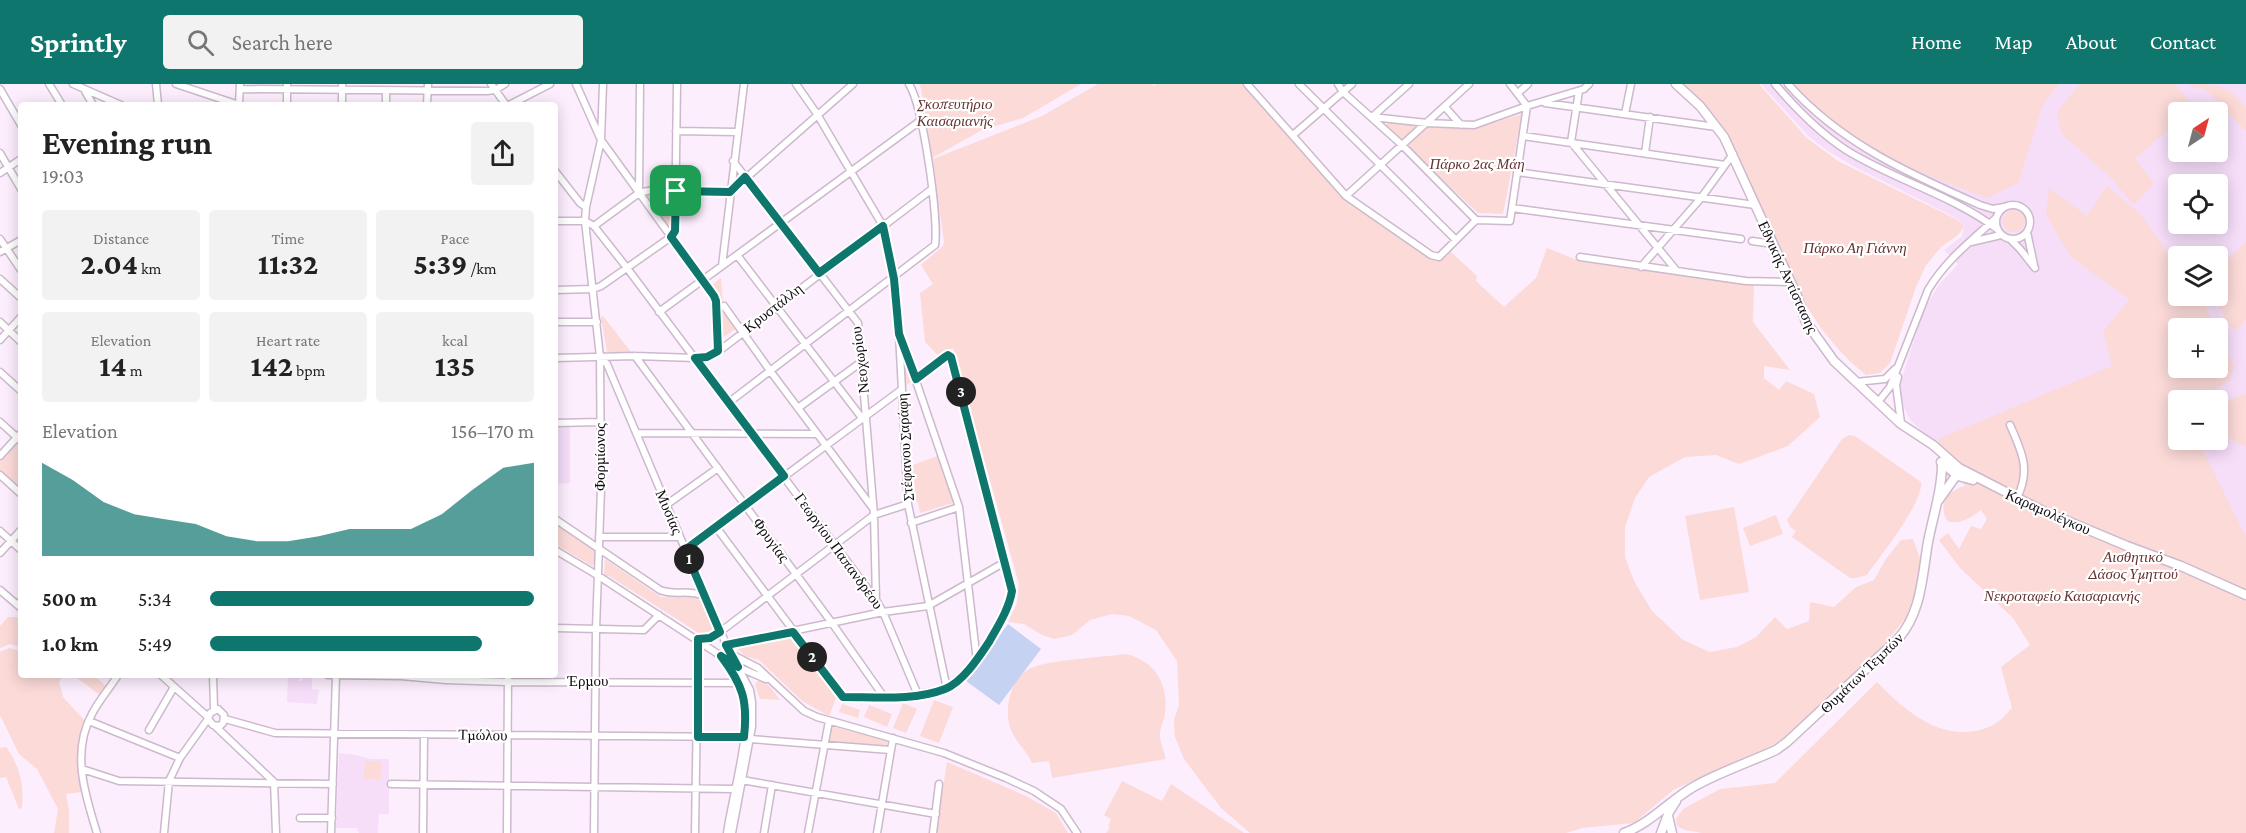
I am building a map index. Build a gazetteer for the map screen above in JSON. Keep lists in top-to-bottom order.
{
  "streets": {
    "main road": ["Εθνικής Αντίστασης", "Καραμολέγκου", "Θυμάτων Τεμπών"],
    "street": [
      "Κρυστάλλη",
      "Νεοχωρίου",
      "Στέφανου Σαράφη",
      "Φορμίωνος",
      "Μυσίας",
      "Φρυγίας",
      "Γεωργίου Παπανδρέου",
      "Έρμου",
      "Τμώλου"
    ]
  },
  "crossings": [
    ["Εθνικής Αντίστασης", "Καραμολέγκου"],
    ["Εθνικής Αντίστασης", "Θυμάτων Τεμπών"],
    ["Κρυστάλλη", "Νεοχωρίου"],
    ["Κρυστάλλη", "Στέφανου Σαράφη"],
    ["Κρυστάλλη", "Φορμίωνος"],
    ["Κρυστάλλη", "Μυσίας"],
    ["Κρυστάλλη", "Φρυγίας"],
    ["Κρυστάλλη", "Γεωργίου Παπανδρέου"],
    ["Νεοχωρίου", "Γεωργίου Παπανδρέου"],
    ["Φορμίωνος", "Μυσίας"],
    ["Φορμίωνος", "Γεωργίου Παπανδρέου"],
    ["Φορμίωνος", "Έρμου"],
    ["Φορμίωνος", "Τμώλου"]
  ],
  "parks": [
    "Σκοπευτήριο Καισαριανής",
    "Πάρκο 2ας Μάη",
    "Πάρκο Αη Γιάννη",
    "Αισθητικό Δάσος Υμηττού",
    "Νεκροταφείο Καισαριανής"
  ],
  "north": "top right",
  "page": {
    "header": "Sprintly",
    "search": "Search here",
    "nav": [
      "Home",
      "Map",
      "About",
      "Contact"
    ],
    "map_buttons": ["+", "−"],
    "heading": ["Evening run", "19:03"],
    "stats": [
      ["Distance", "2.04 km"],
      ["Time", "11:32"],
      ["Pace", "5:39 /km"],
      ["Elevation", "14 m"],
      ["Heart rate", "142 bpm"],
      ["kcal", "135"]
    ],
    "pins": ["3", "1", "2"],
    "chart": ["Elevation", "156–170 m"],
    "list": [
      {
        "name": "500 m",
        "note": "5:34"
      },
      {
        "name": "1.0 km",
        "note": "5:49"
      }
    ]
  }
}
